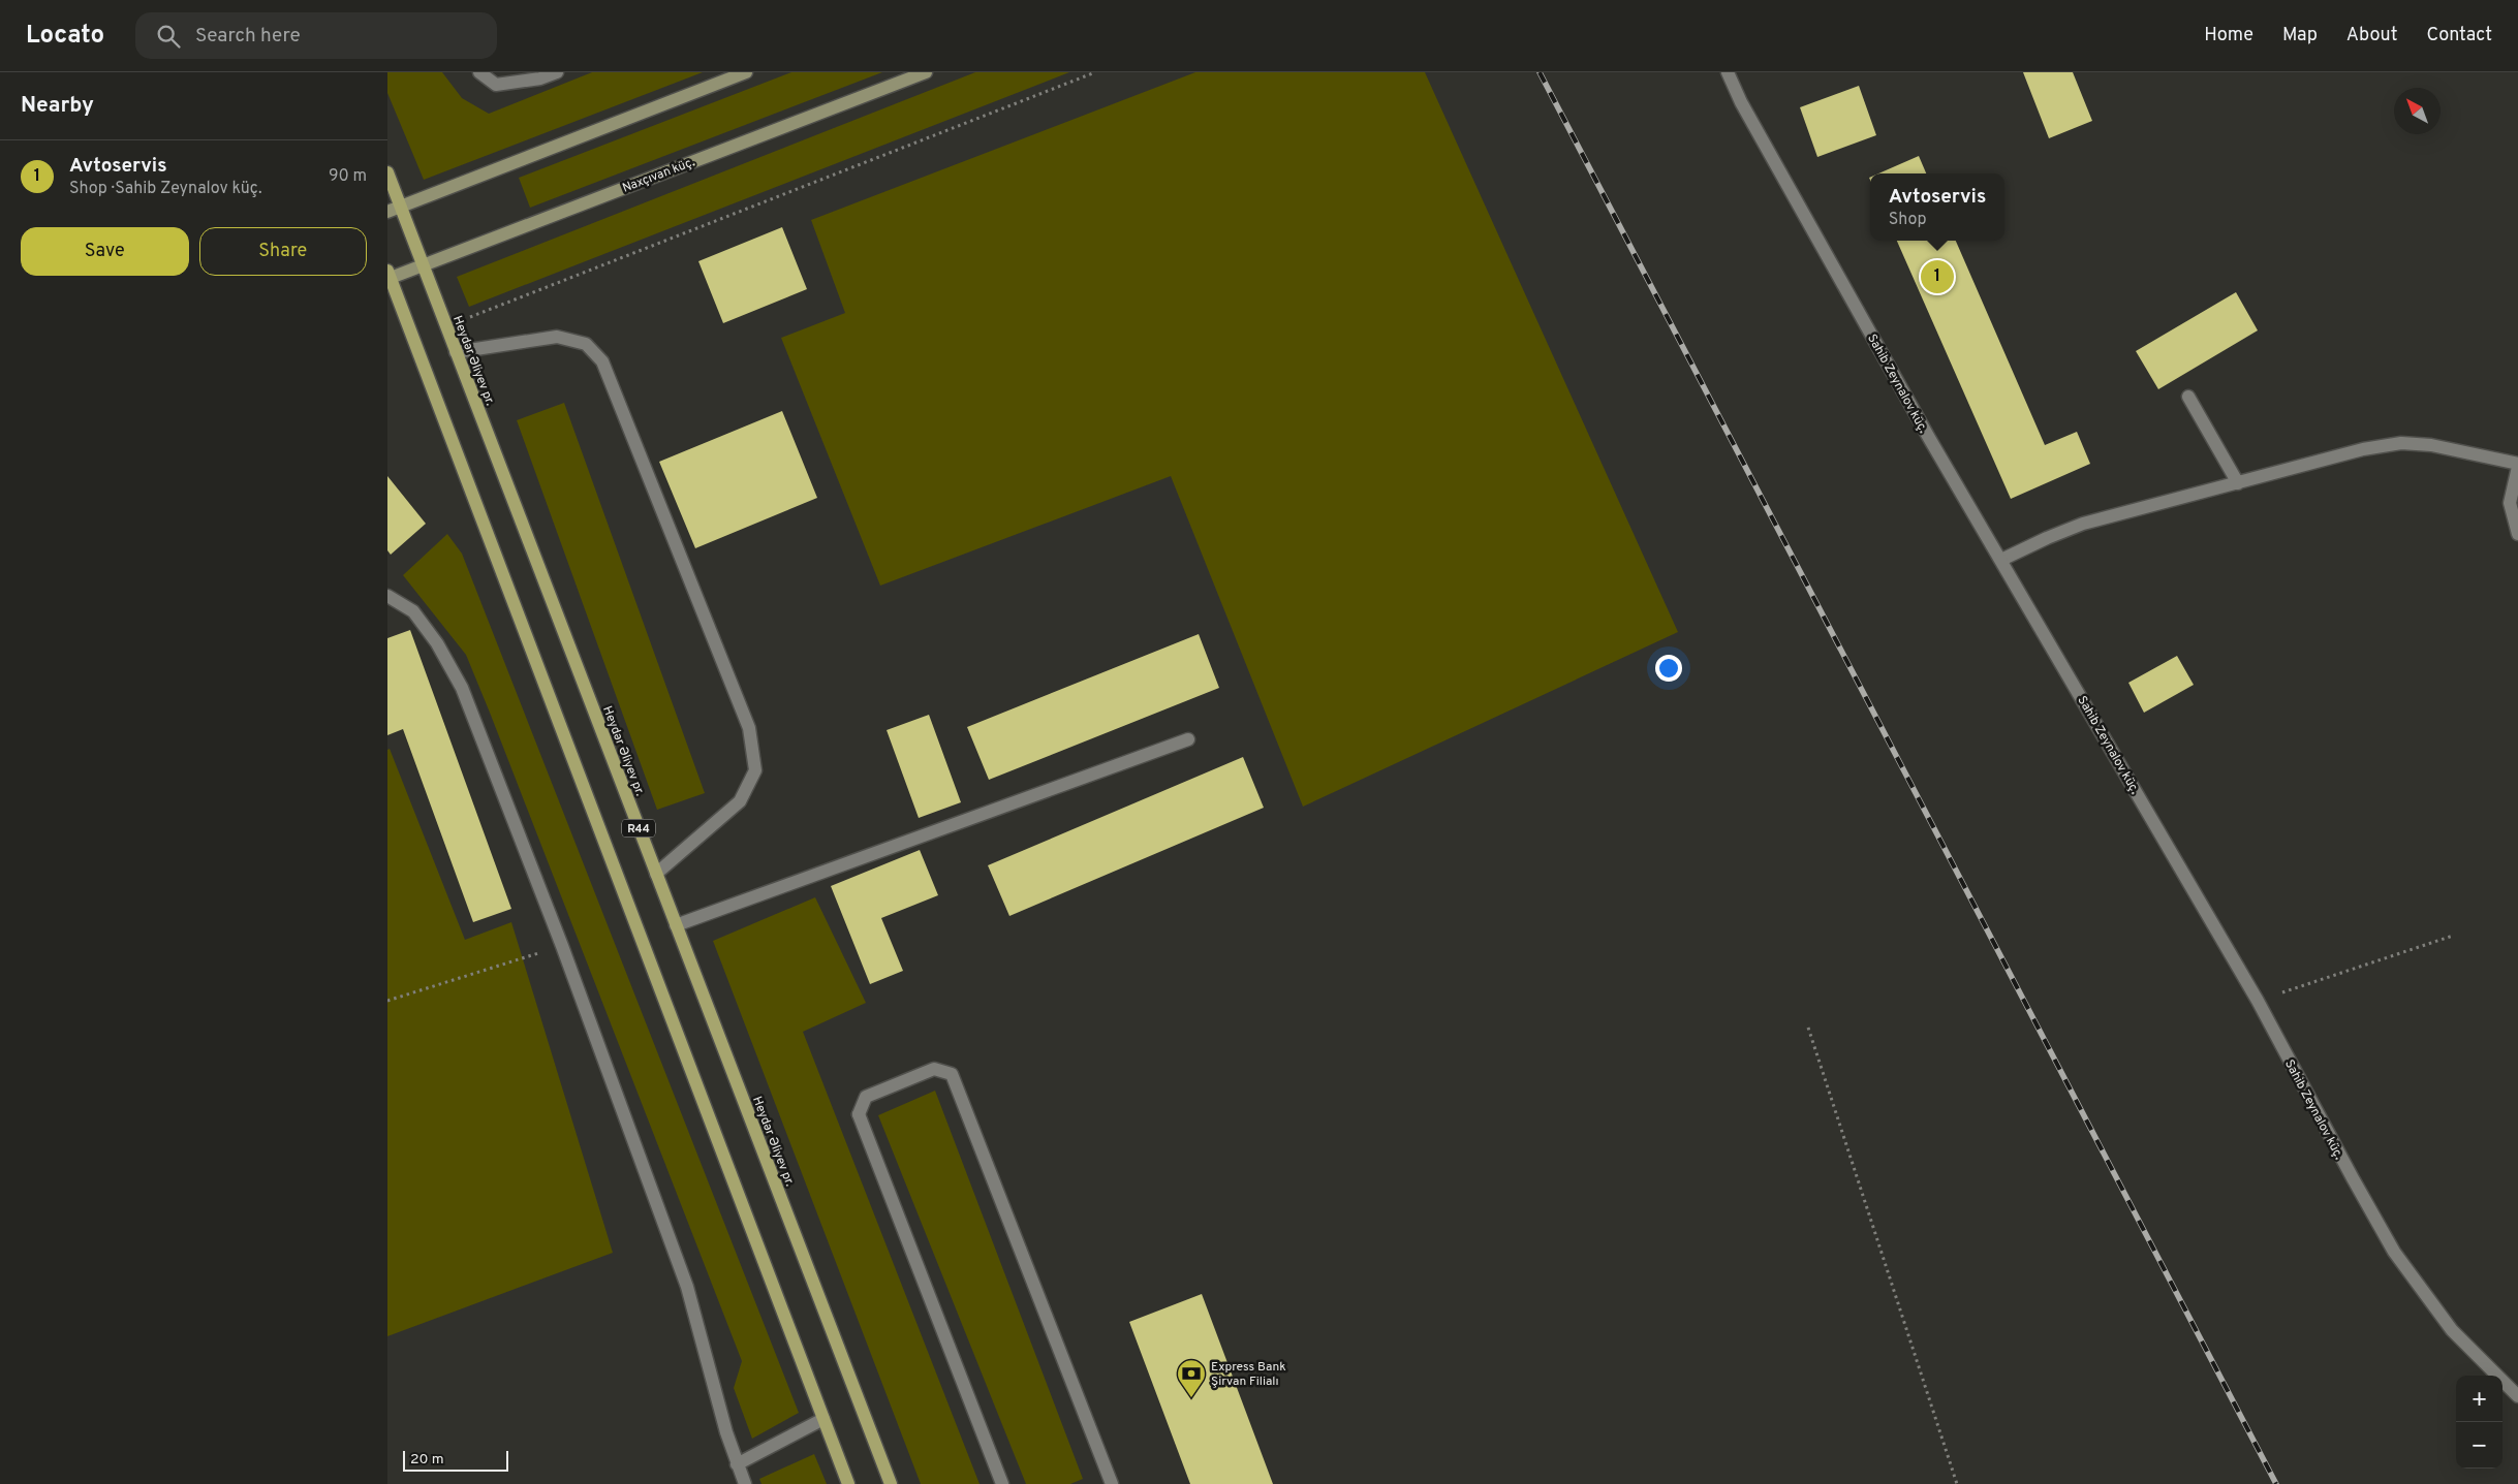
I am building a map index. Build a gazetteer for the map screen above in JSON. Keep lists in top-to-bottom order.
{
  "streets": {
    "main road": ["Naxçıvan küç.", "Heydər Əliyev pr.", "R44"],
    "street": ["Sahib Zeynalov küç."]
  },
  "crossings": [
    ["Naxçıvan küç.", "Heydər Əliyev pr."],
    ["Naxçıvan küç.", "R44"]
  ],
  "places": {
    "bank": ["Express Bank Şirvan Filialı"]
  },
  "scale_bar": "20 m",
  "north": "top left",
  "page": {
    "header": "Locato",
    "search": "Search here",
    "nav": [
      "Home",
      "Map",
      "About",
      "Contact"
    ],
    "heading": "Nearby",
    "list": [
      {
        "mark": "1",
        "name": "Avtoservis",
        "note": "Shop · Sahib Zeynalov küç.",
        "value": "90 m"
      }
    ],
    "popup": ["Avtoservis", "Shop"],
    "buttons": ["Save", "Share"],
    "pins": "1",
    "map_buttons": ["+", "−"],
    "scale": "20 m"
  }
}
